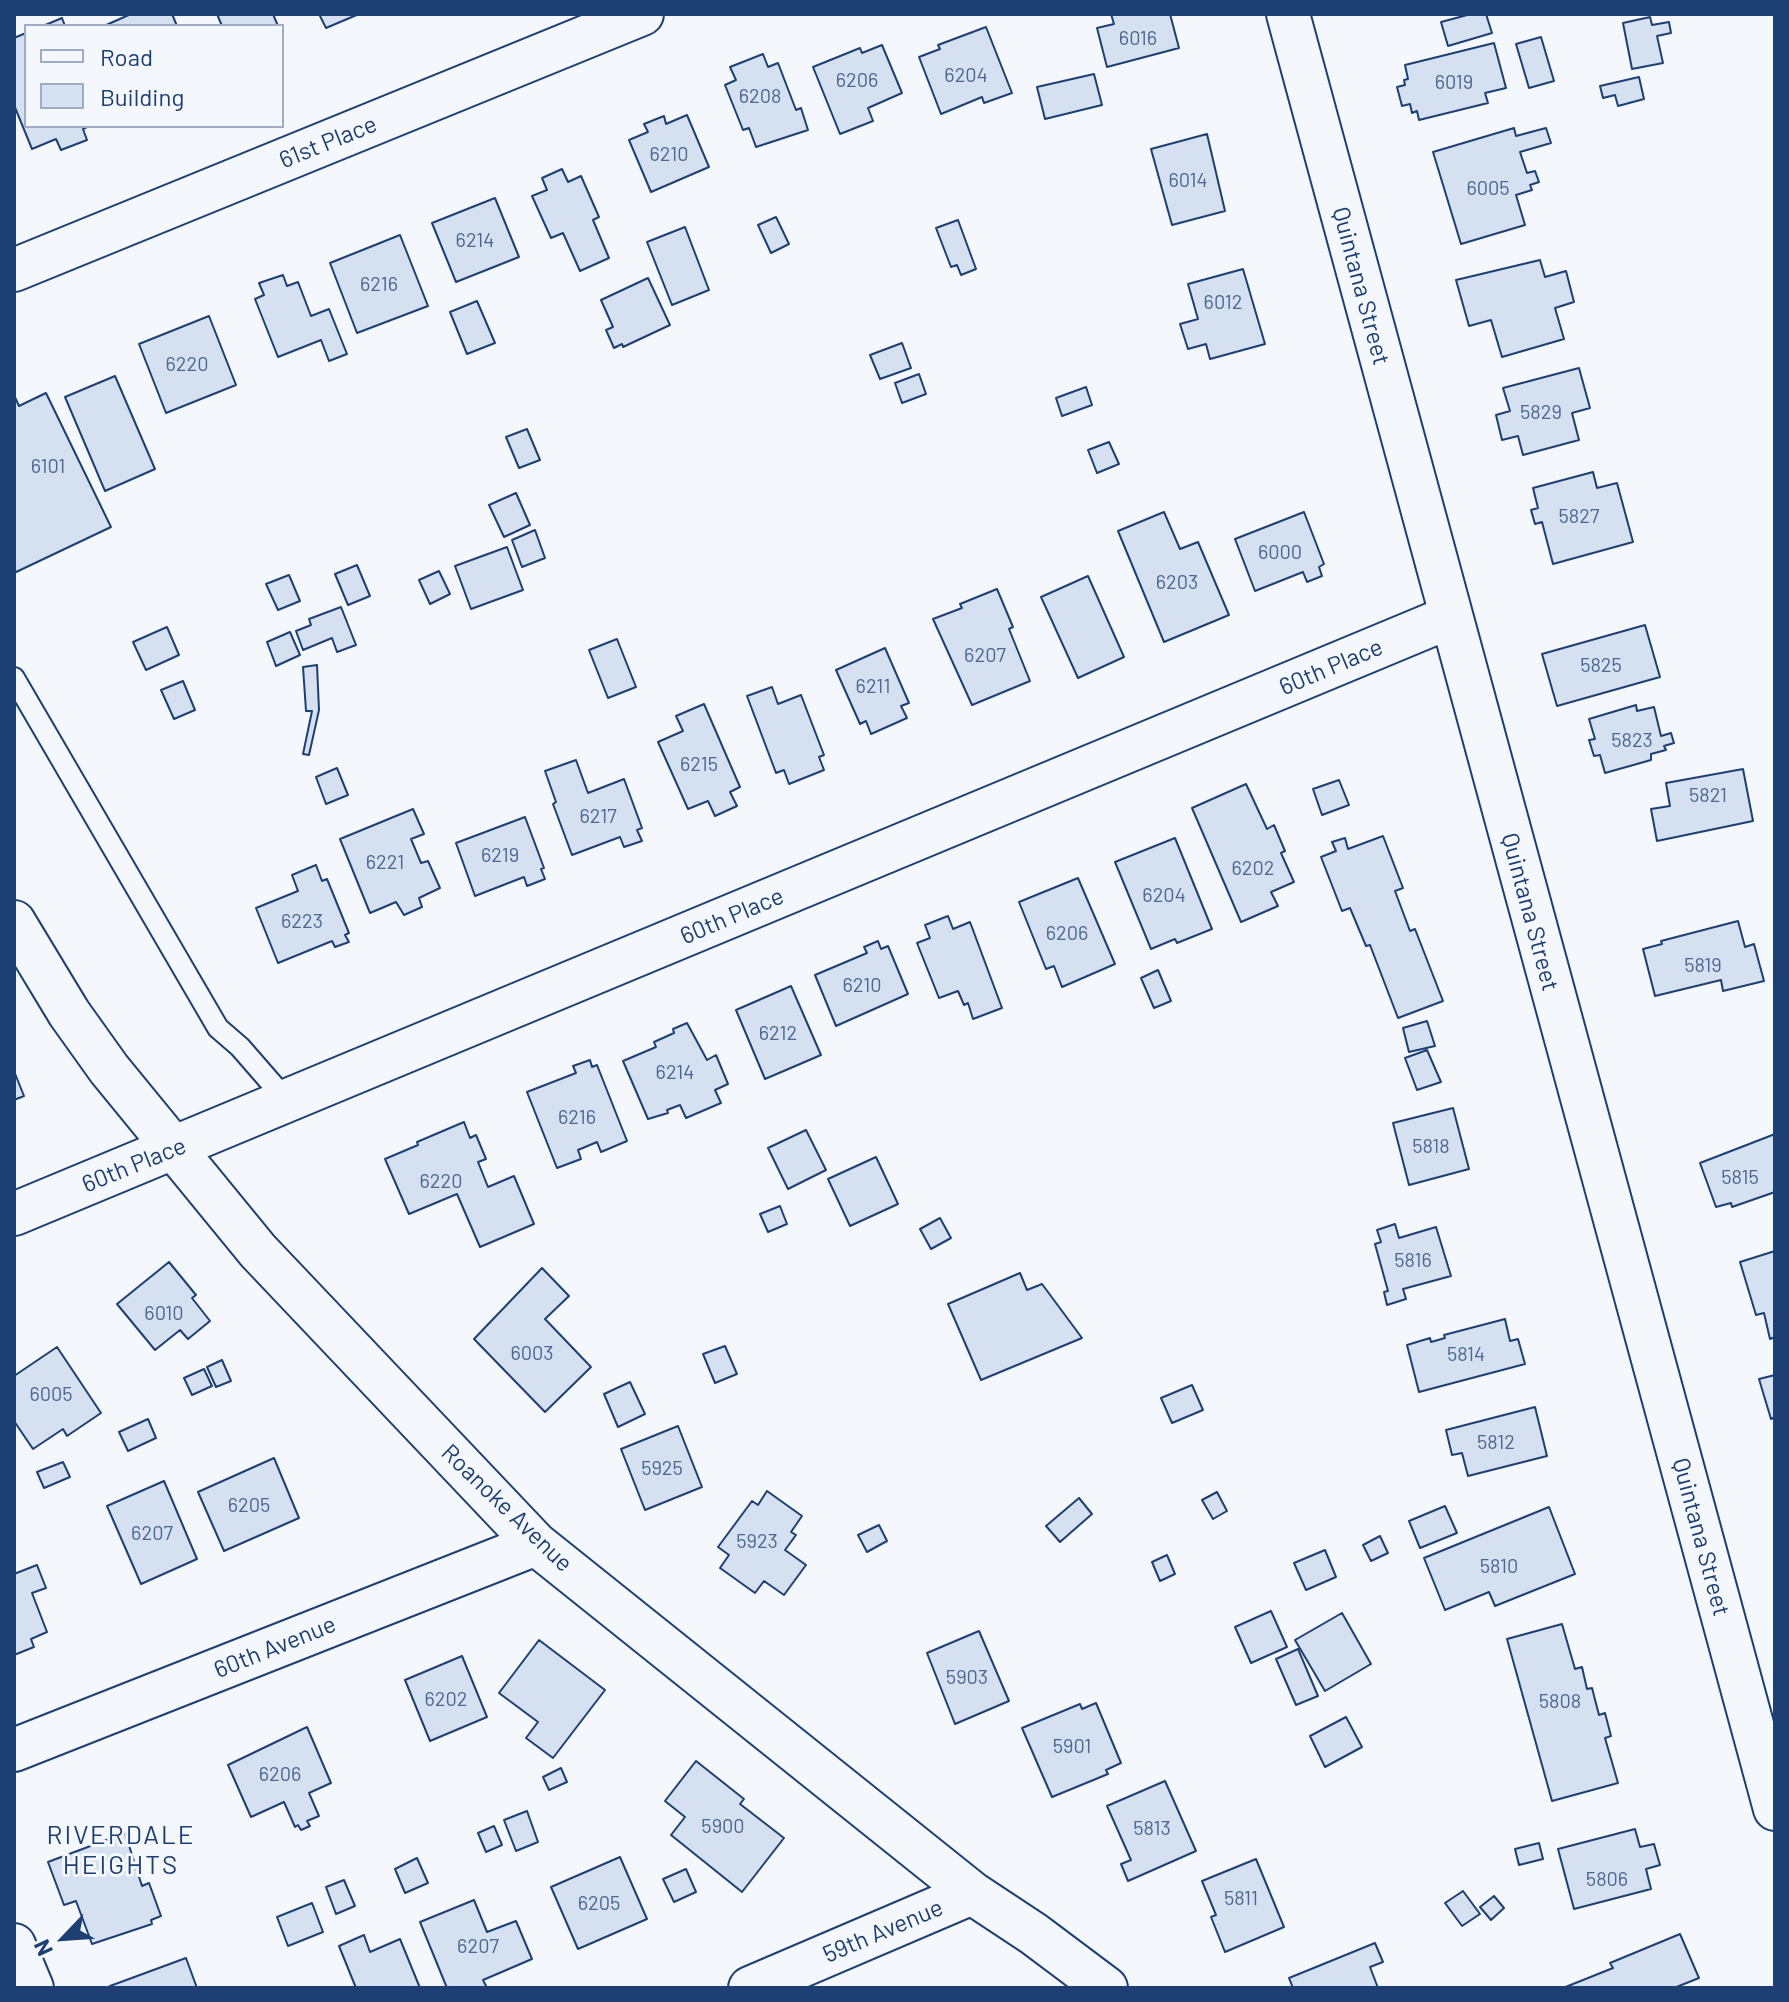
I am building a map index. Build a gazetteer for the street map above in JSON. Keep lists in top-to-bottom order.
{
  "streets": {
    "street": [
      "61st Place",
      "Quintana Street",
      "60th Place",
      "Roanoke Avenue",
      "60th Avenue",
      "59th Avenue"
    ]
  },
  "crossings": [
    ["Quintana Street", "60th Place"],
    ["60th Place", "Roanoke Avenue"],
    ["Roanoke Avenue", "60th Avenue"],
    ["Roanoke Avenue", "59th Avenue"]
  ],
  "districts": ["RIVERDALE HEIGHTS"],
  "house_numbers": [
    "6016",
    "6204",
    "6206",
    "6019",
    "6208",
    "6210",
    "6014",
    "6005",
    "6214",
    "6216",
    "6012",
    "6220",
    "5829",
    "6101",
    "5827",
    "6000",
    "6203",
    "6207",
    "5825",
    "6211",
    "5823",
    "6215",
    "5821",
    "6217",
    "6219",
    "6221",
    "6202",
    "6204",
    "6223",
    "6206",
    "5819",
    "6210",
    "6212",
    "6214",
    "6216",
    "5818",
    "5815",
    "6220",
    "5816",
    "6010",
    "6003",
    "5814",
    "6005",
    "5812",
    "5925",
    "6205",
    "6207",
    "5923",
    "5810",
    "5903",
    "6202",
    "5808",
    "5901",
    "6206",
    "5900",
    "5813",
    "5806",
    "5811",
    "6205",
    "6207"
  ],
  "legend": ["Road", "Building"],
  "north": "bottom left"
}
